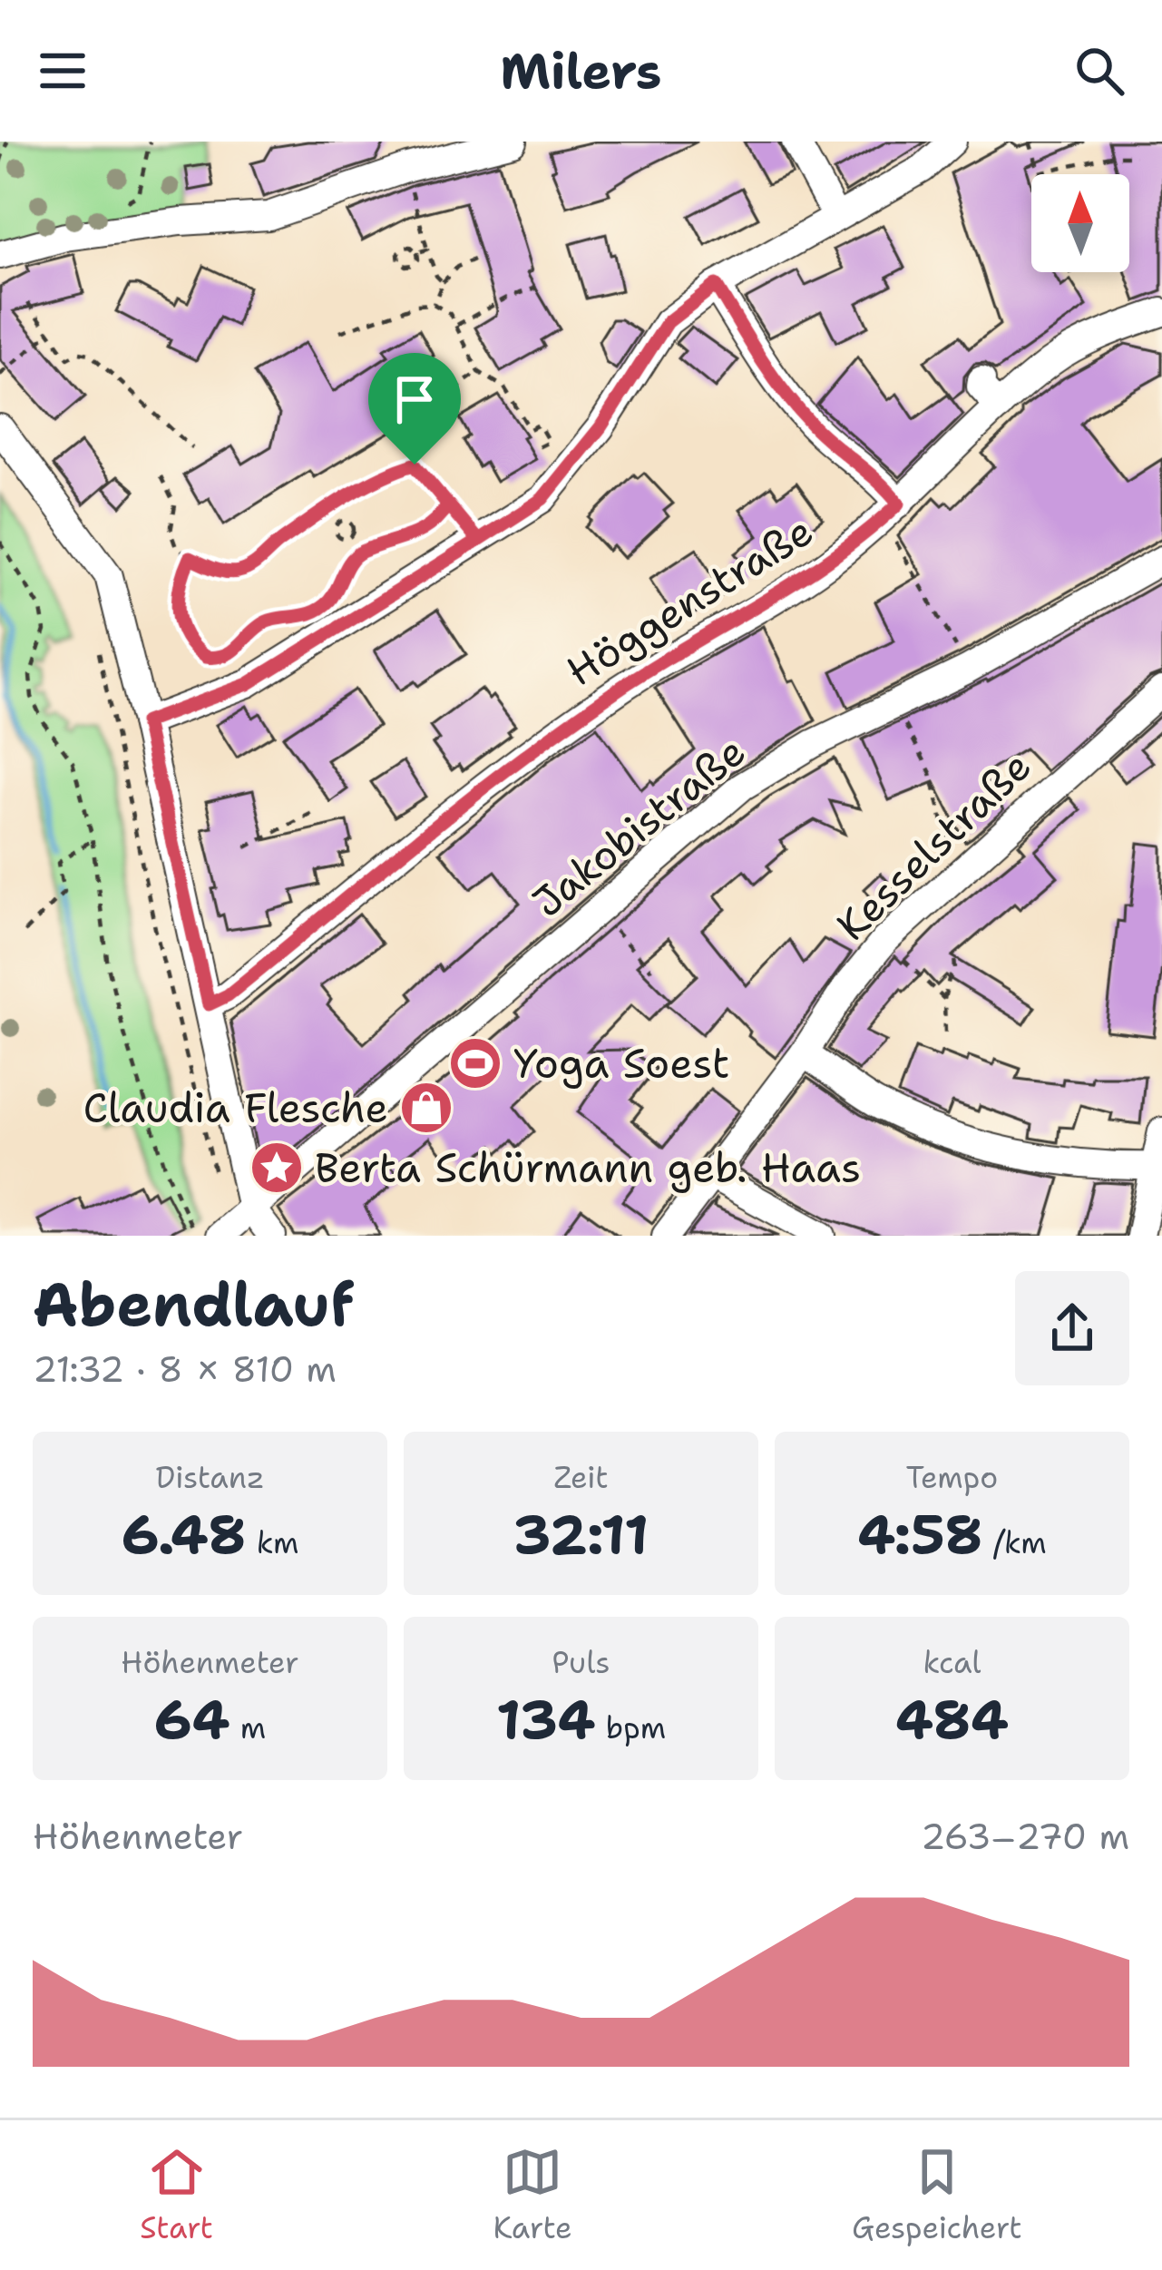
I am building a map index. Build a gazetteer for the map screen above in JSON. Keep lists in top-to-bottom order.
{
  "streets": {
    "street": ["Höggenstraße", "Jakobistraße", "Kesselstraße"]
  },
  "places": {
    "sports": ["Yoga Soest"],
    "shop": ["Claudia Flesche"],
    "place": ["Berta Schürmann geb. Haas"]
  },
  "north": "top",
  "page": {
    "header": "Milers",
    "heading": ["Abendlauf", "21:32 · 8 × 810 m"],
    "stats": [
      ["Distanz", "6.48 km"],
      ["Zeit", "32:11"],
      ["Tempo", "4:58 /km"],
      ["Höhenmeter", "64 m"],
      ["Puls", "134 bpm"],
      ["kcal", "484"]
    ],
    "chart": ["Höhenmeter", "263–270 m"],
    "tabs": ["Start", "Karte", "Gespeichert"]
  }
}
